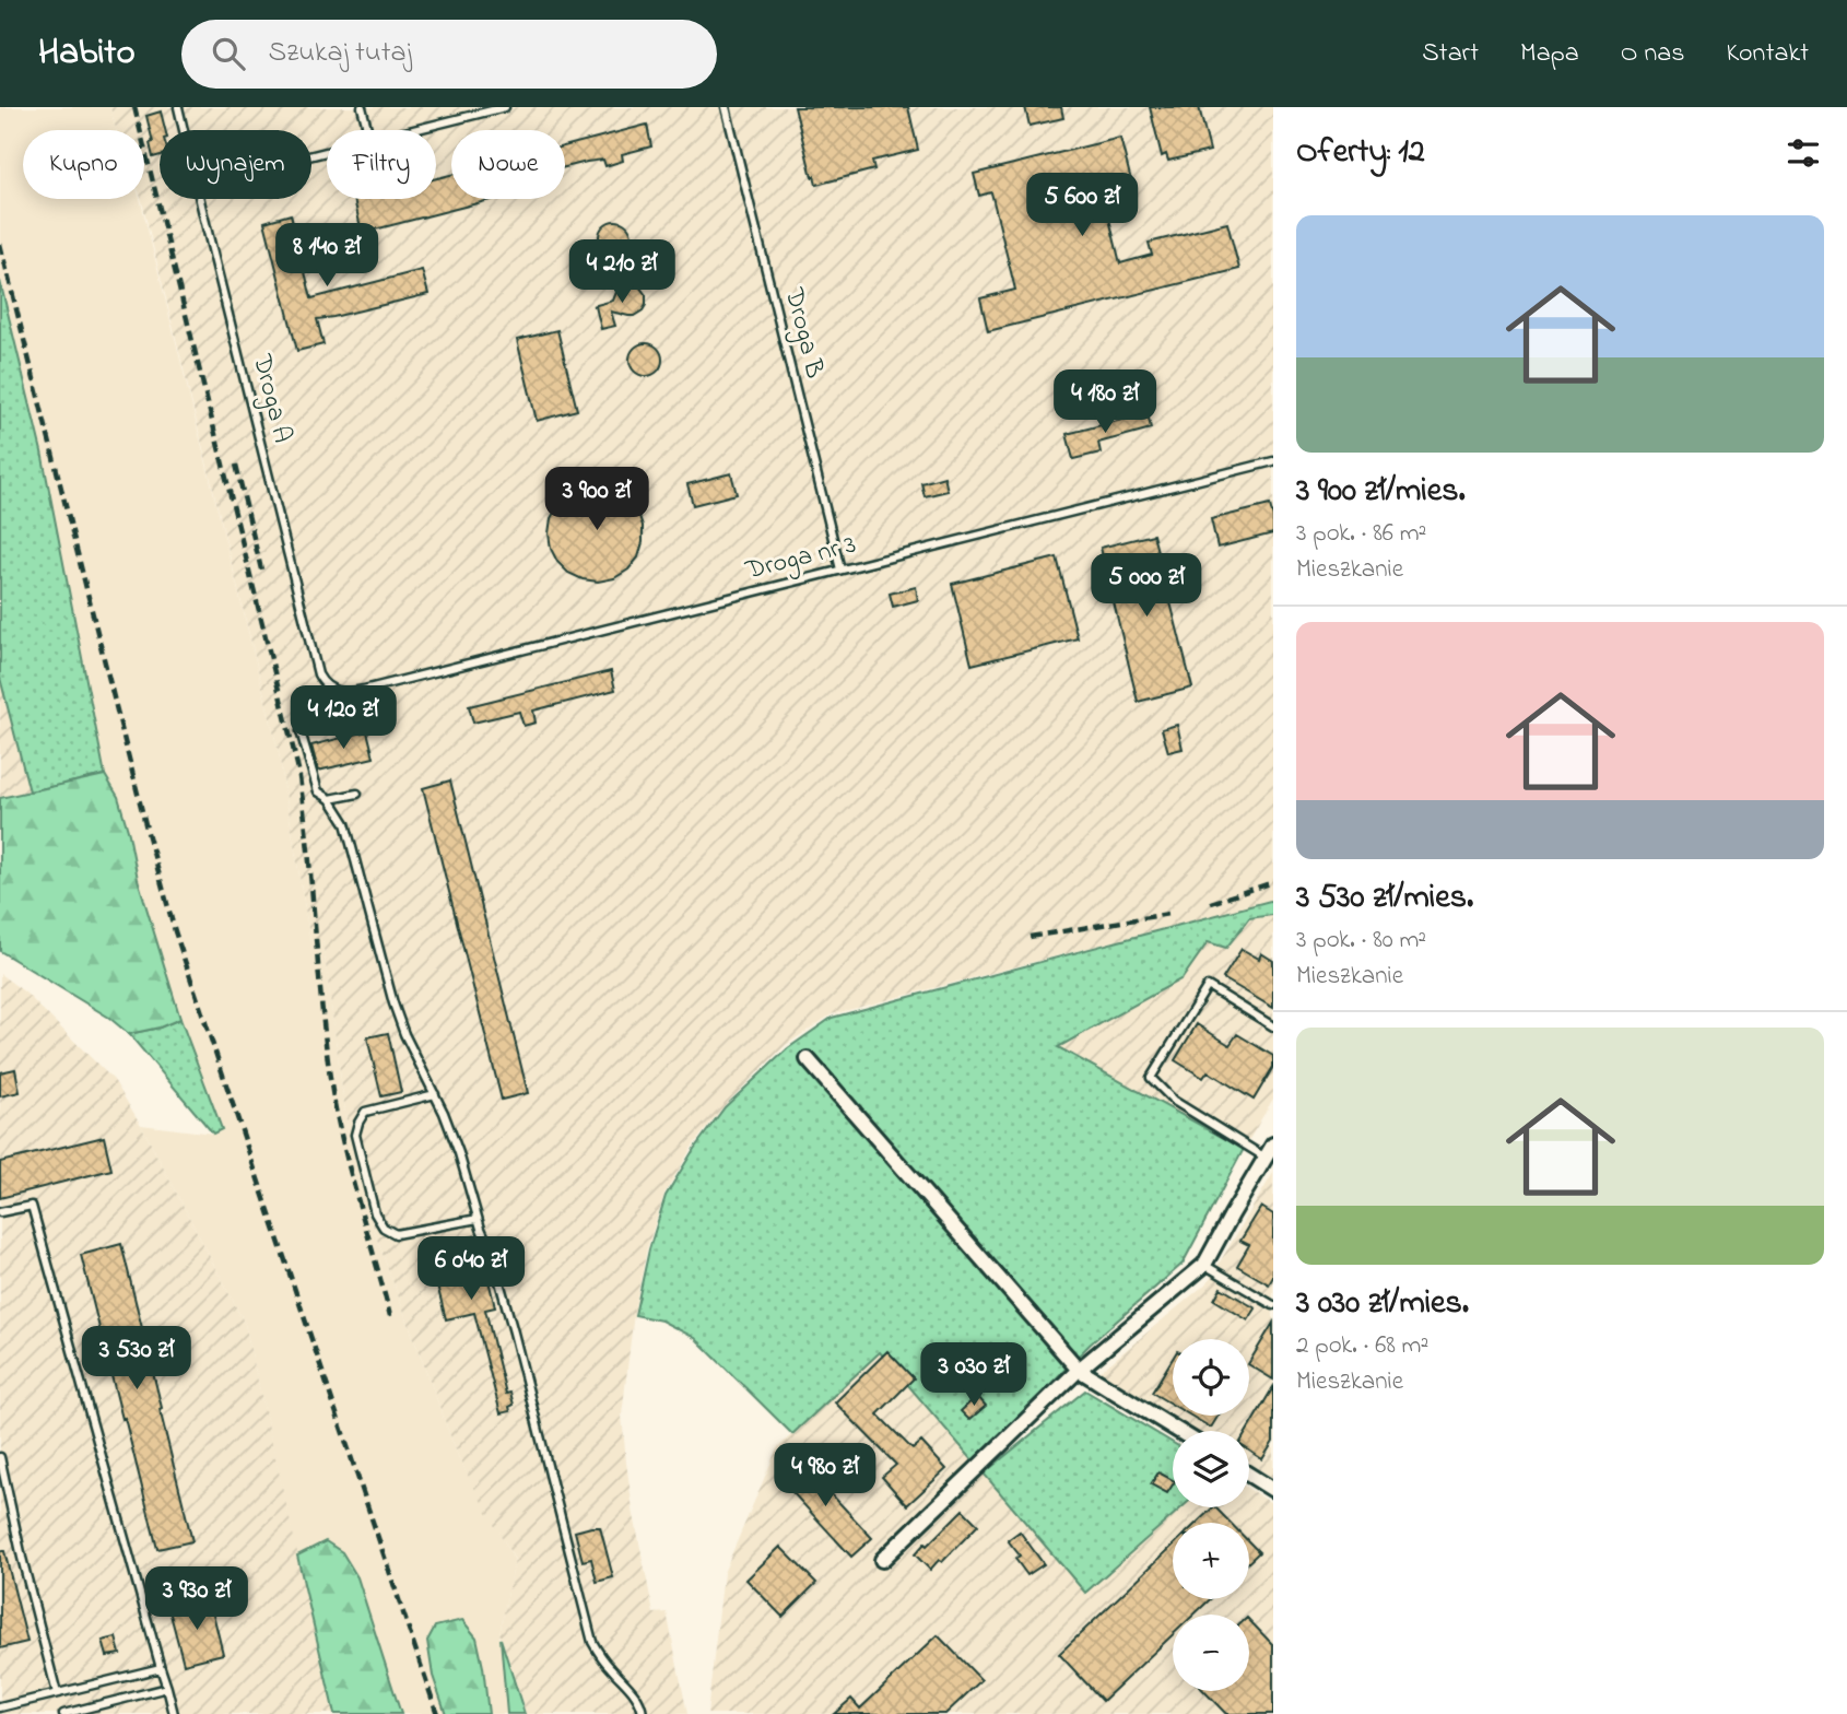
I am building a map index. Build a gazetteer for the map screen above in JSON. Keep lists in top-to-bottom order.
{
  "streets": {
    "lane": ["Droga B", "Droga A", "Droga nr 3"]
  },
  "crossings": [
    ["Droga B", "Droga nr 3"],
    ["Droga A", "Droga nr 3"]
  ],
  "page": {
    "header": "Habito",
    "search": "Szukaj tutaj",
    "nav": [
      "Start",
      "Mapa",
      "O nas",
      "Kontakt"
    ],
    "heading": "Oferty: 12",
    "chip": [
      "Kupno",
      "Wynajem",
      "Filtry",
      "Nowe"
    ],
    "price": [
      "5 600 zł",
      "8 140 zł",
      "4 210 zł",
      "4 180 zł",
      "3 900 zł",
      "5 000 zł",
      "4 120 zł",
      "6 040 zł",
      "3 530 zł",
      "3 030 zł",
      "4 980 zł",
      "3 930 zł"
    ],
    "list": [
      {
        "name": "3 900 zł/mies.",
        "note": "3 pok. · 86 m² · Mieszkanie"
      },
      {
        "name": "3 530 zł/mies.",
        "note": "3 pok. · 80 m² · Mieszkanie"
      },
      {
        "name": "3 030 zł/mies.",
        "note": "2 pok. · 68 m² · Mieszkanie"
      }
    ],
    "map_buttons": ["+", "−"]
  }
}
